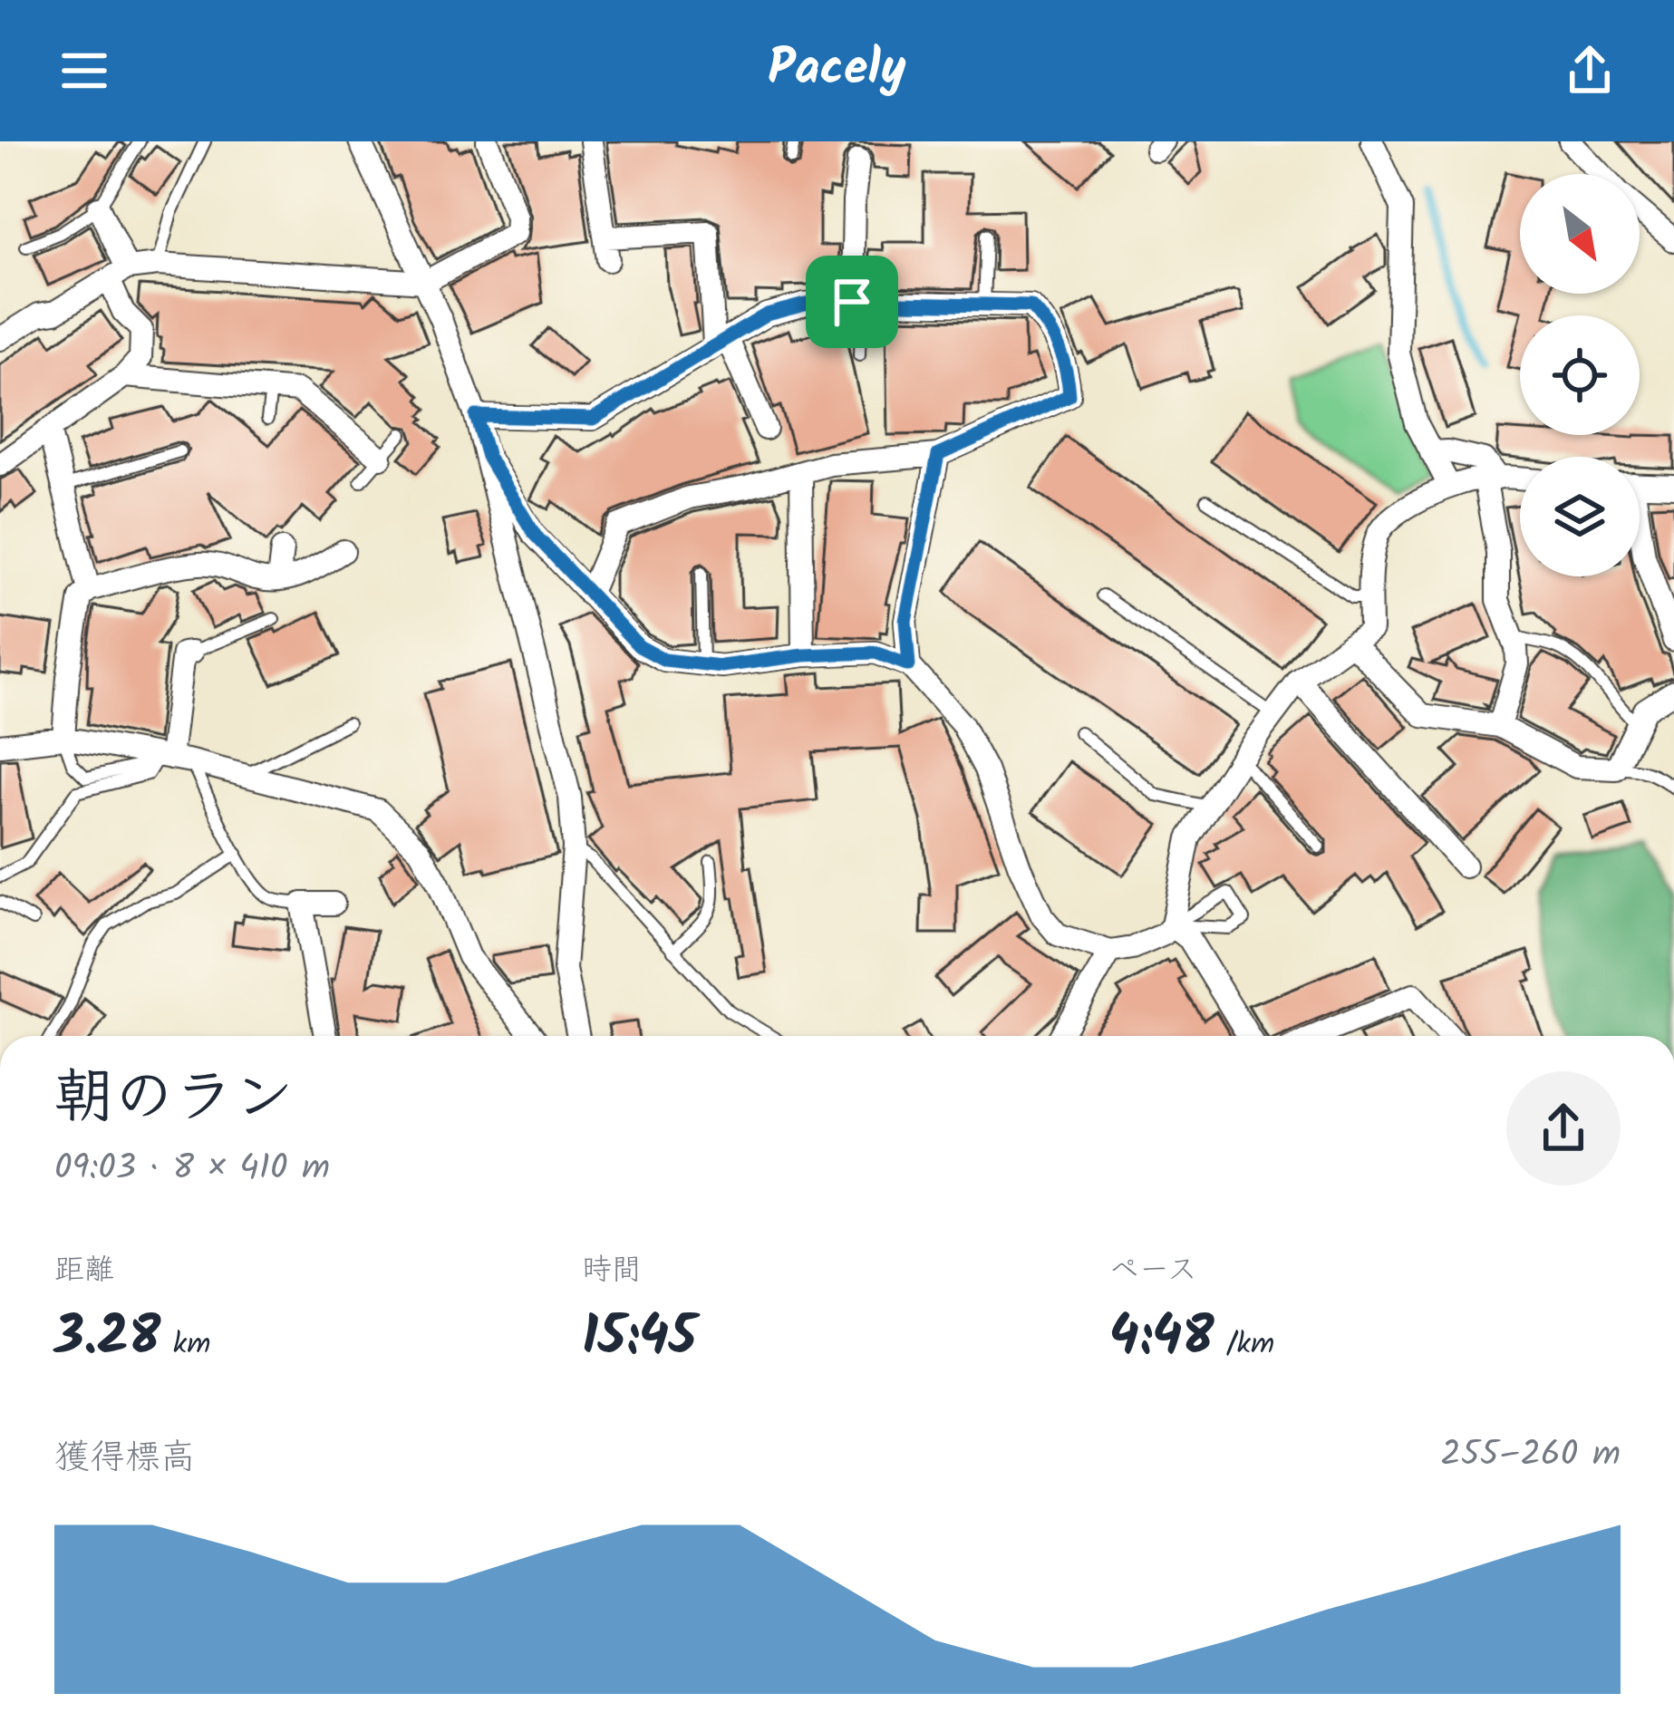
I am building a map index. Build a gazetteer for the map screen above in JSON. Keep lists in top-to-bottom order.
{
  "north": "bottom right",
  "page": {
    "header": "Pacely",
    "heading": ["朝のラン", "09:03 · 8 × 410 m"],
    "stats": [
      ["距離", "3.28 km"],
      ["時間", "15:45"],
      ["ペース", "4:48 /km"]
    ],
    "chart": ["獲得標高", "255–260 m"]
  }
}
